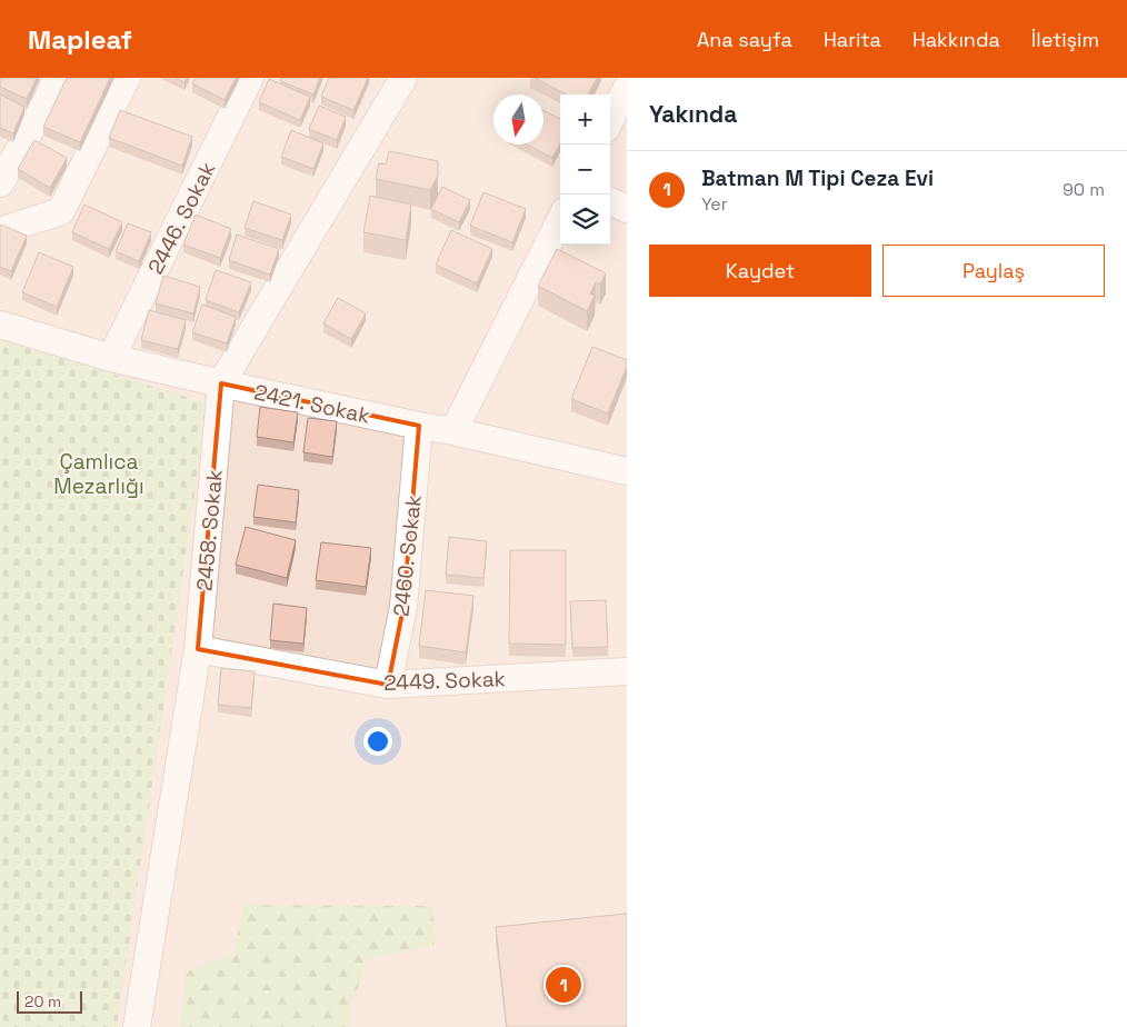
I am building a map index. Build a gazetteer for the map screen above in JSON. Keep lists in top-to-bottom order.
{
  "streets": {
    "street": [
      "2446. Sokak",
      "2421. Sokak",
      "2458. Sokak",
      "2460. Sokak",
      "2449. Sokak"
    ]
  },
  "crossings": [
    ["2446. Sokak", "2421. Sokak"],
    ["2421. Sokak", "2458. Sokak"],
    ["2421. Sokak", "2460. Sokak"],
    ["2458. Sokak", "2449. Sokak"],
    ["2460. Sokak", "2449. Sokak"]
  ],
  "parks": ["Çamlıca Mezarlığı"],
  "scale_bar": "20 m",
  "north": "bottom",
  "page": {
    "header": "Mapleaf",
    "nav": [
      "Ana sayfa",
      "Harita",
      "Hakkında",
      "İletişim"
    ],
    "heading": "Yakında",
    "map_buttons": ["+", "−"],
    "list": [
      {
        "mark": "1",
        "name": "Batman M Tipi Ceza Evi",
        "note": "Yer",
        "value": "90 m"
      }
    ],
    "buttons": ["Kaydet", "Paylaş"],
    "pins": "1",
    "scale": "20 m"
  }
}
